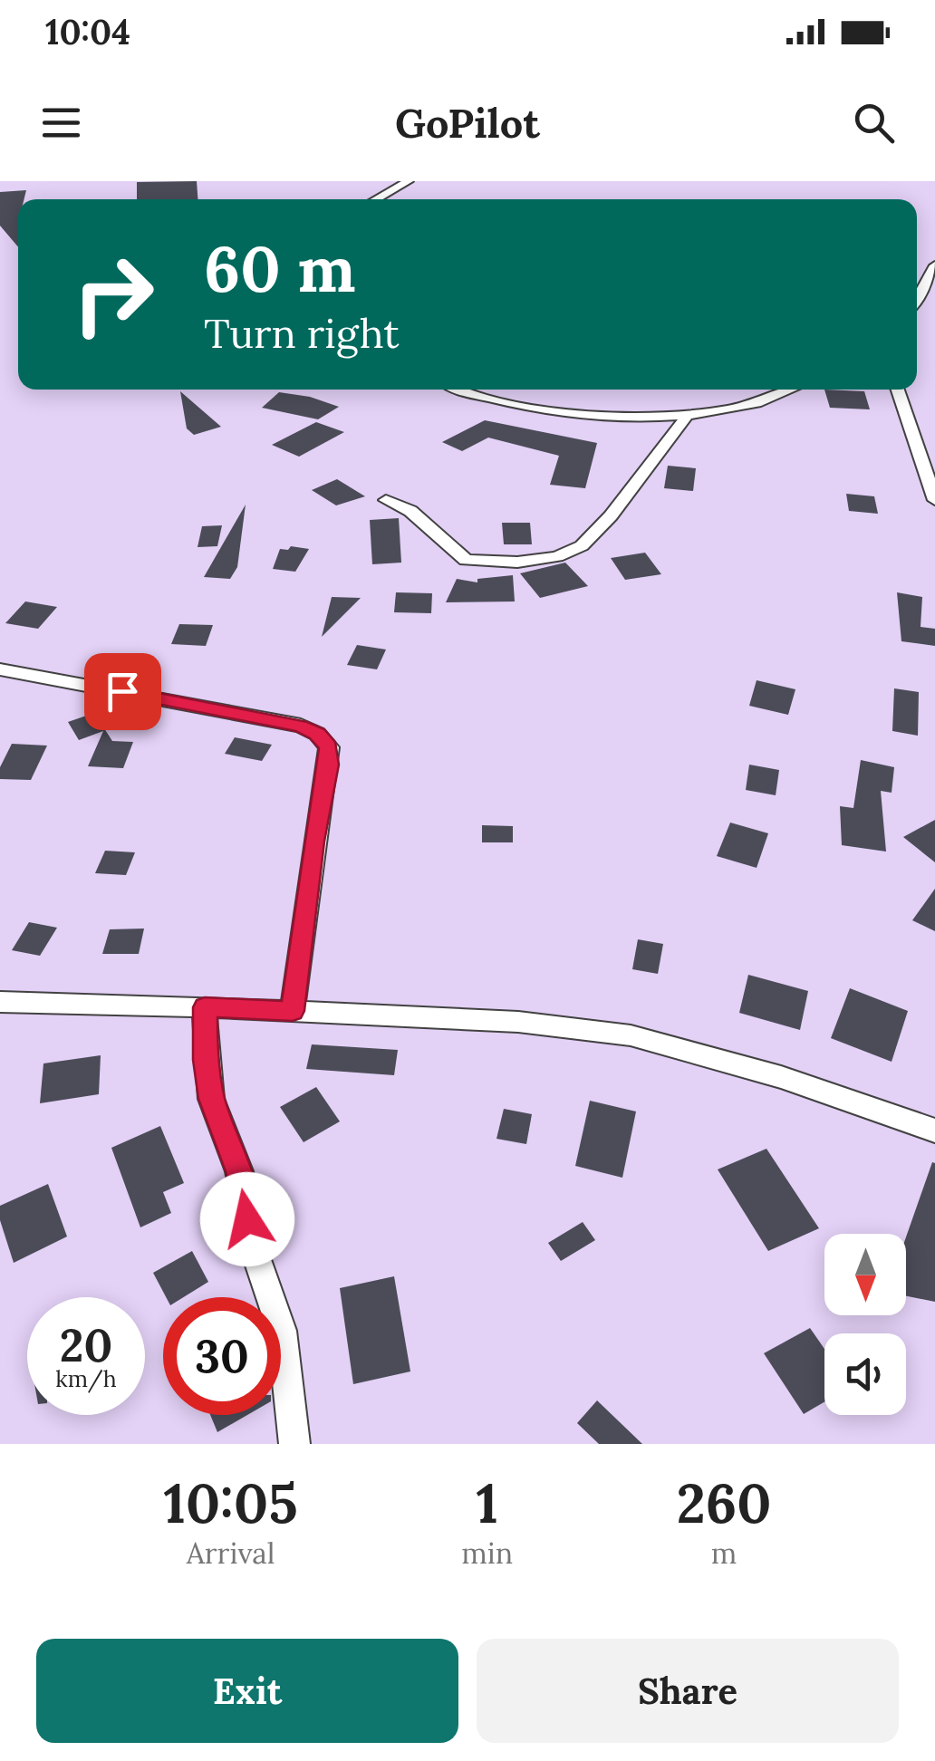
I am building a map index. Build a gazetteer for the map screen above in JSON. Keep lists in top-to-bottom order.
{
  "north": "bottom",
  "page": {
    "status": "10:04",
    "header": "GoPilot",
    "turn": ["60 m", "Turn right"],
    "speed": "20 km/h",
    "limit": "30",
    "eta": [
      "10:05",
      "Arrival",
      "1",
      "min",
      "260",
      "m"
    ],
    "buttons": ["Exit", "Share"]
  }
}
